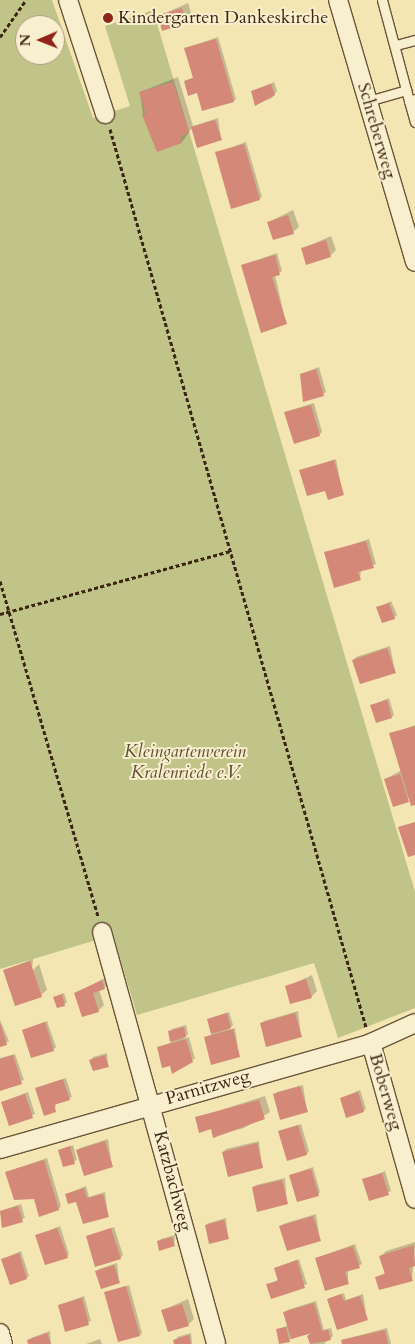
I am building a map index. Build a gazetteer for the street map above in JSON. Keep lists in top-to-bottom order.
{
  "streets": {
    "street": [
      "Schreberweg",
      "Parnitzweg",
      "Boberweg",
      "Katzbachweg"
    ]
  },
  "crossings": [
    ["Parnitzweg", "Boberweg"],
    ["Parnitzweg", "Katzbachweg"]
  ],
  "parks": ["Kleingartenverein Kralenriede e.V."],
  "places": ["Kindergarten Dankeskirche"],
  "north": "left"
}
